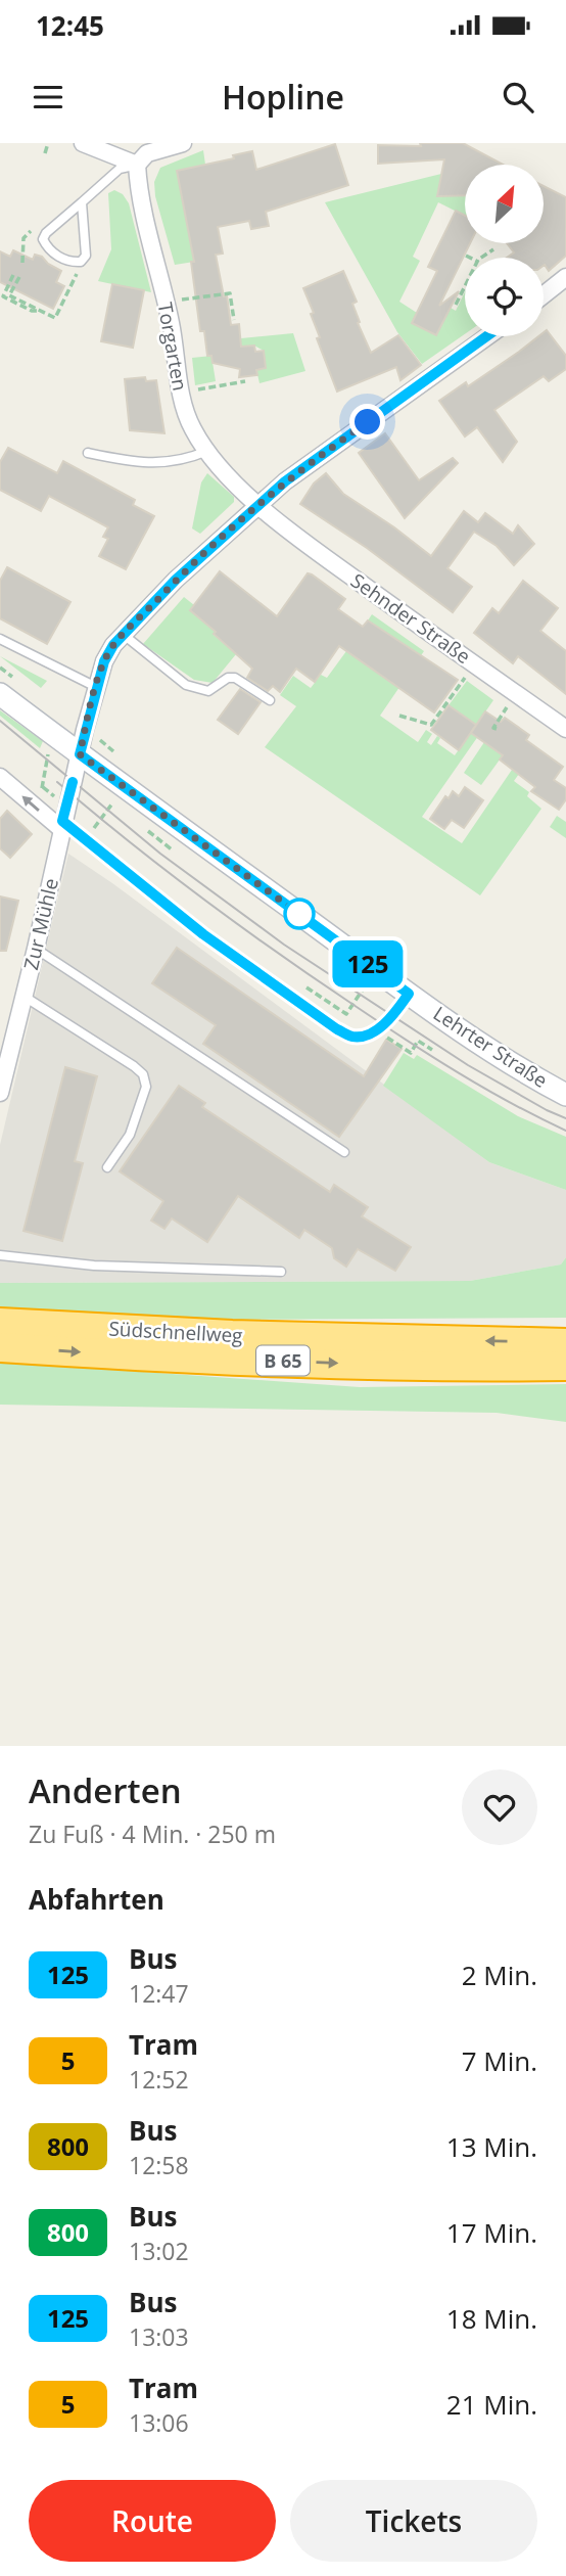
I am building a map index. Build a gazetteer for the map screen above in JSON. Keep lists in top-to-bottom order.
{
  "streets": {
    "highway": ["Südschnellweg", "B 65"],
    "main road": ["Lehrter Straße"],
    "street": ["Torgarten", "Sehnder Straße", "Zur Mühle"]
  },
  "crossings": [
    ["Torgarten", "Sehnder Straße"],
    ["Torgarten", "Zur Mühle"],
    ["Sehnder Straße", "Zur Mühle"],
    ["Zur Mühle", "Lehrter Straße"]
  ],
  "lines": ["bus line 125"],
  "north": "top right",
  "page": {
    "status": "12:45",
    "header": "Hopline",
    "on_map": "125",
    "heading": [
      ["Anderten", "Zu Fuß · 4 Min. · 250 m"],
      "Abfahrten"
    ],
    "list": [
      {
        "mark": "125",
        "name": "Bus",
        "note": "12:47",
        "value": "2 Min."
      },
      {
        "mark": "5",
        "name": "Tram",
        "note": "12:52",
        "value": "7 Min."
      },
      {
        "mark": "800",
        "name": "Bus",
        "note": "12:58",
        "value": "13 Min."
      },
      {
        "mark": "800",
        "name": "Bus",
        "note": "13:02",
        "value": "17 Min."
      },
      {
        "mark": "125",
        "name": "Bus",
        "note": "13:03",
        "value": "18 Min."
      },
      {
        "mark": "5",
        "name": "Tram",
        "note": "13:06",
        "value": "21 Min."
      }
    ],
    "buttons": ["Route", "Tickets"]
  }
}
